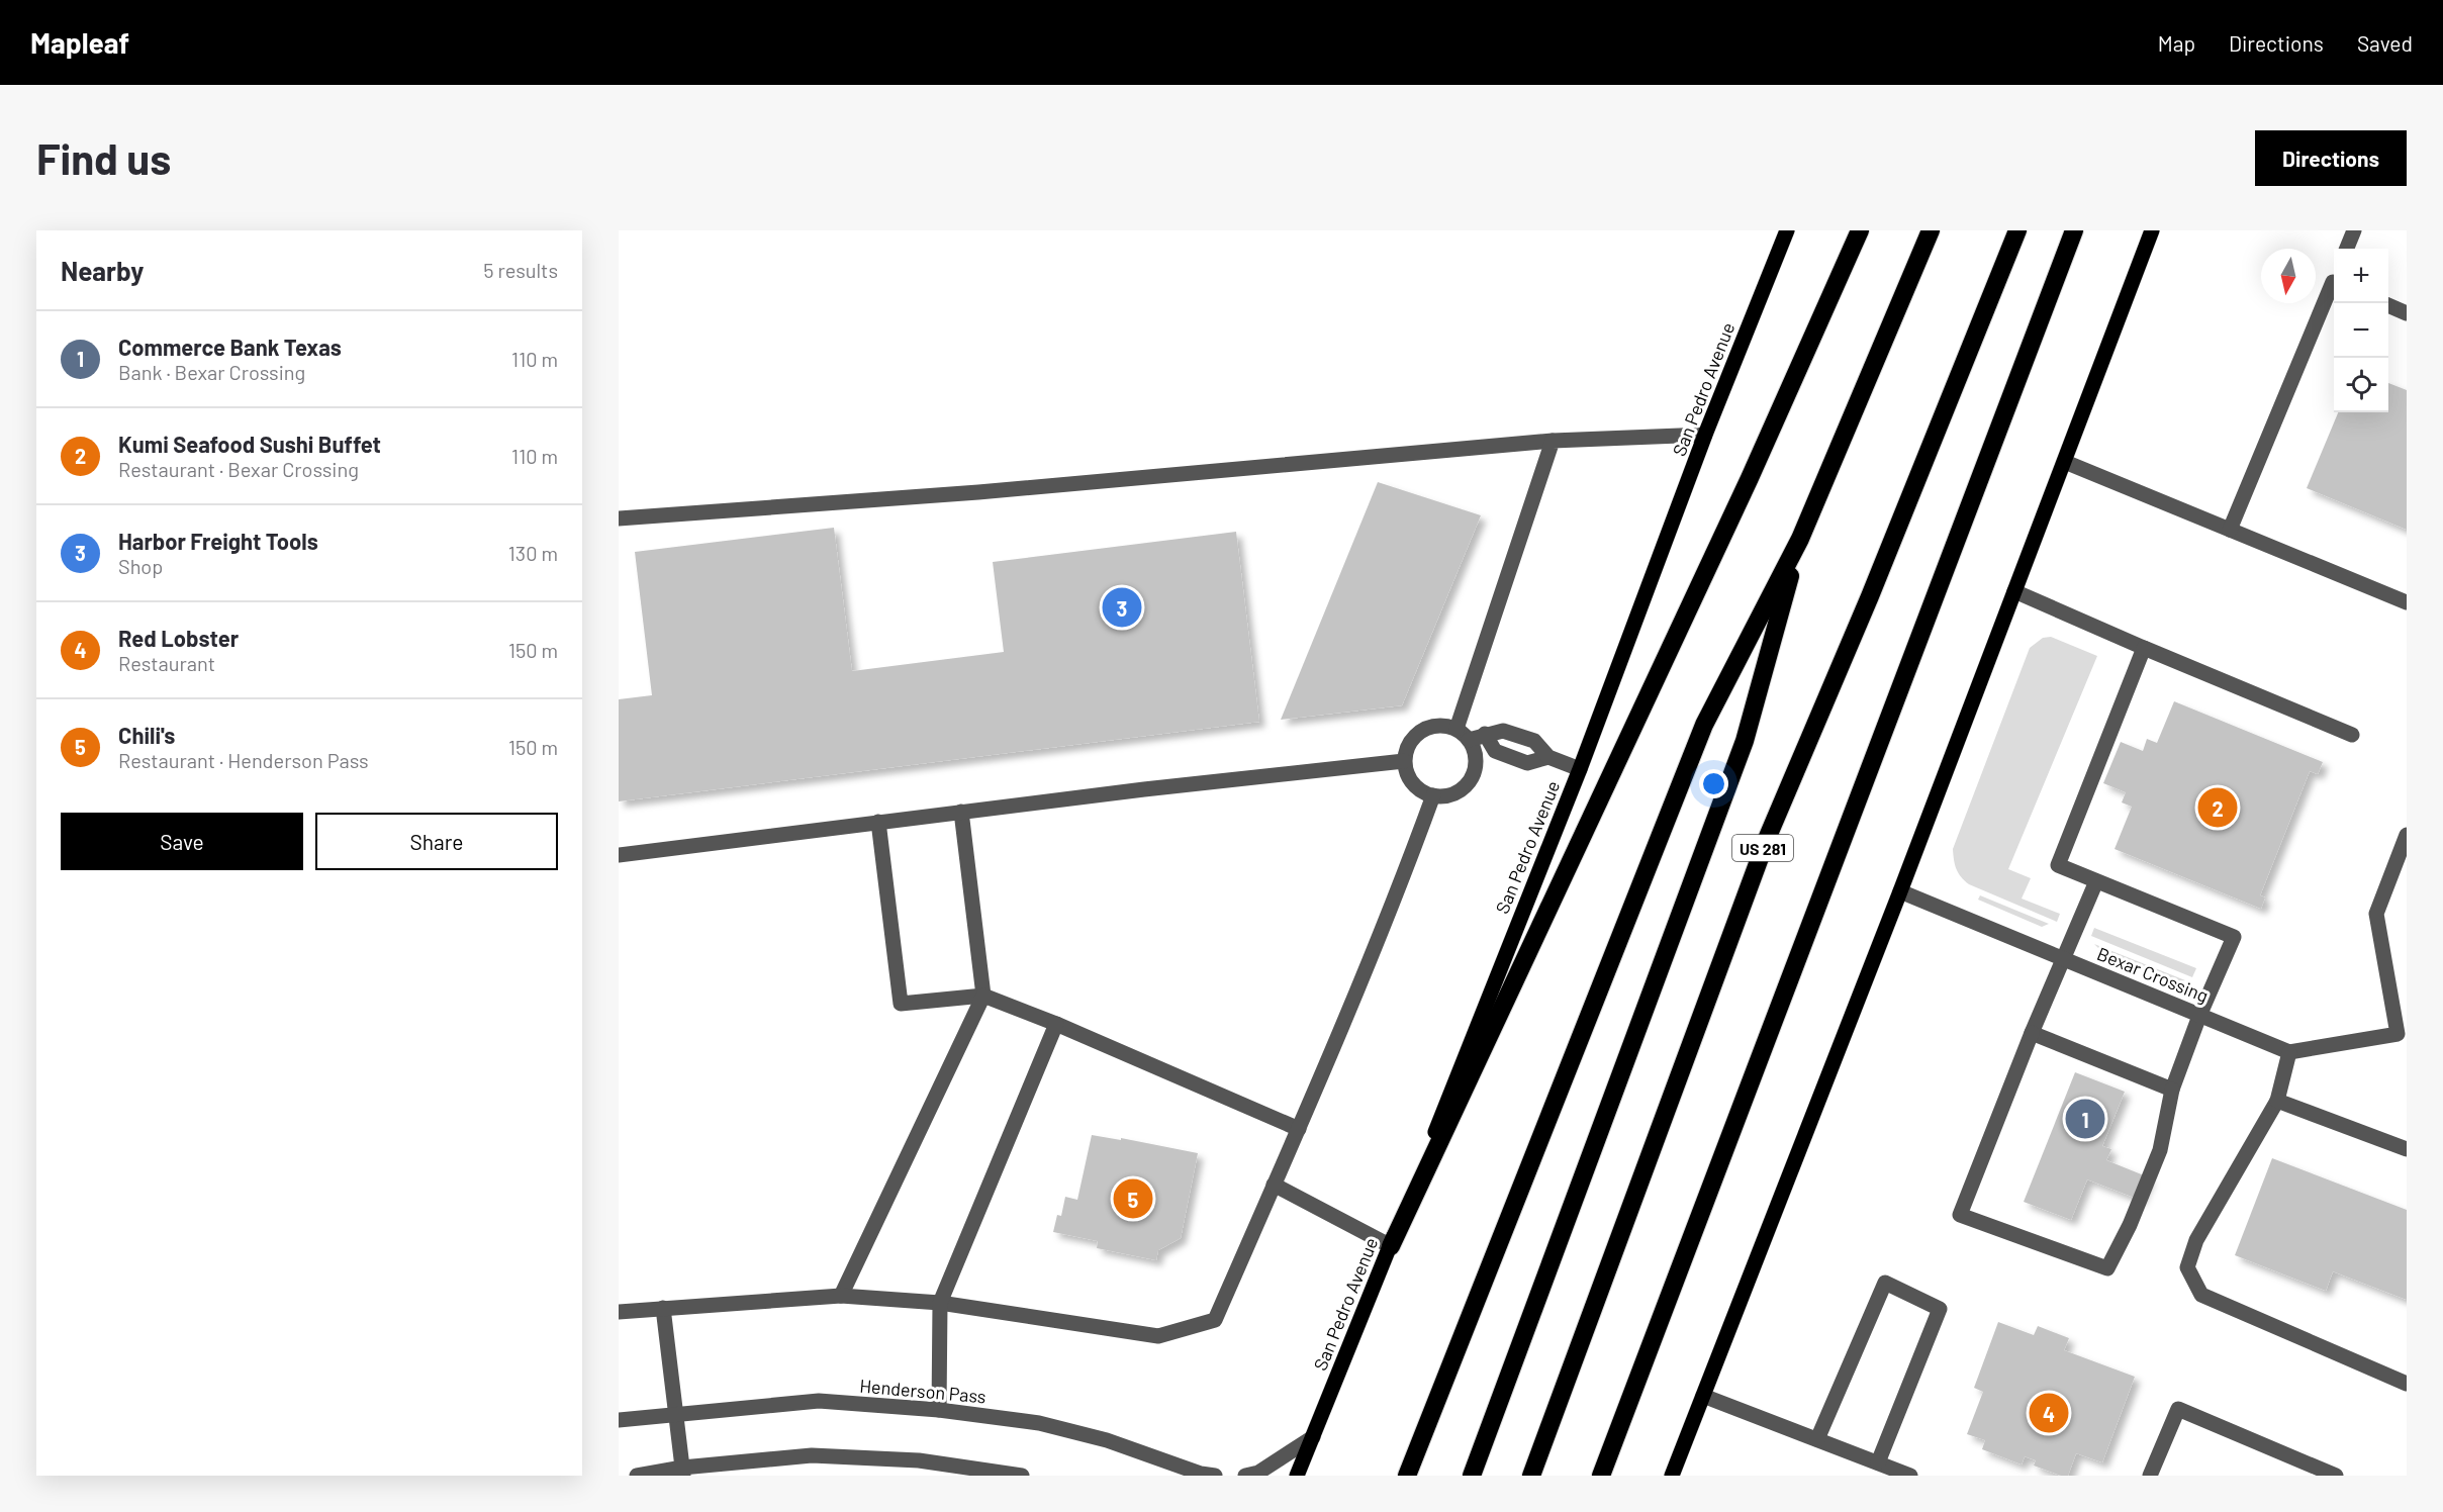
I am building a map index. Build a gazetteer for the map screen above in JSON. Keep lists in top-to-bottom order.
{
  "streets": {
    "highway": ["US 281"],
    "main road": ["San Pedro Avenue"],
    "street": ["Bexar Crossing", "Henderson Pass"]
  },
  "north": "bottom",
  "page": {
    "header": "Mapleaf",
    "nav": ["Map", "Directions", "Saved"],
    "buttons": [
      "Directions",
      ["Save", "Share"]
    ],
    "title": "Find us",
    "heading": ["Nearby", "5 results"],
    "map_buttons": ["+", "−"],
    "list": [
      {
        "mark": "1",
        "name": "Commerce Bank Texas",
        "note": "Bank · Bexar Crossing",
        "value": "110 m"
      },
      {
        "mark": "2",
        "name": "Kumi Seafood Sushi Buffet",
        "note": "Restaurant · Bexar Crossing",
        "value": "110 m"
      },
      {
        "mark": "3",
        "name": "Harbor Freight Tools",
        "note": "Shop",
        "value": "130 m"
      },
      {
        "mark": "4",
        "name": "Red Lobster",
        "note": "Restaurant",
        "value": "150 m"
      },
      {
        "mark": "5",
        "name": "Chili's",
        "note": "Restaurant · Henderson Pass",
        "value": "150 m"
      }
    ],
    "pins": [
      "3",
      "2",
      "1",
      "5",
      "4"
    ]
  }
}
